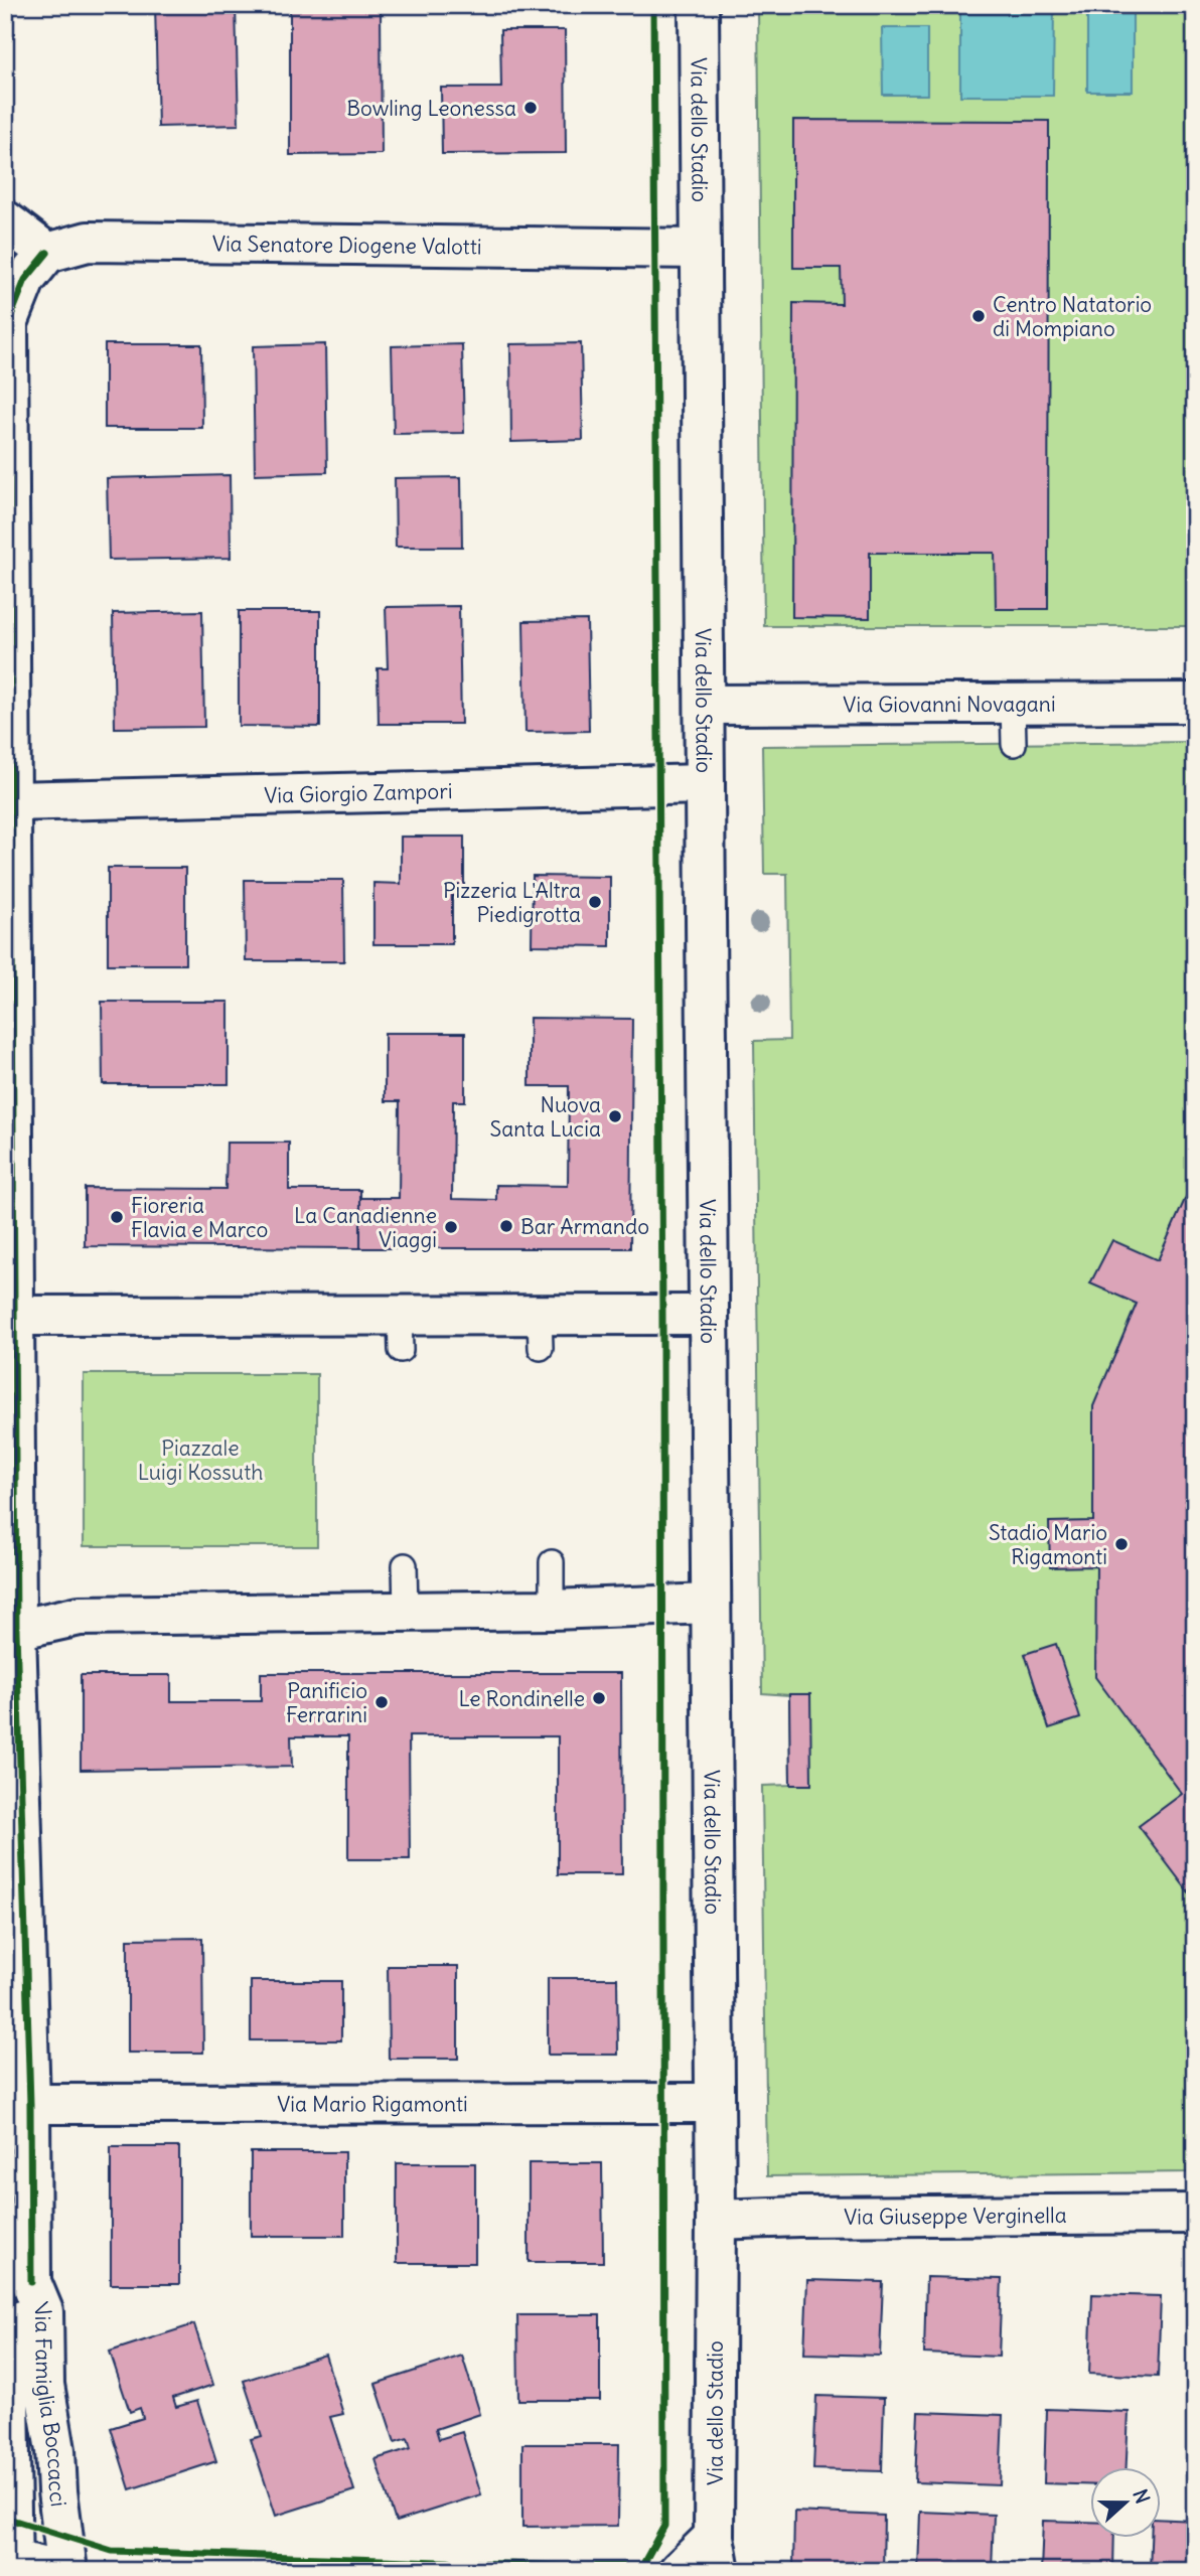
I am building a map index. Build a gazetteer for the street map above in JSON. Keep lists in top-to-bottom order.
{
  "streets": {
    "street": [
      "Via dello Stadio",
      "Via Senatore Diogene Valotti",
      "Via Giovanni Novagani",
      "Via Giorgio Zampori",
      "Via Mario Rigamonti",
      "Via Giuseppe Verginella",
      "Via Famiglia Boccacci"
    ]
  },
  "crossings": [
    ["Via dello Stadio", "Via Senatore Diogene Valotti"],
    ["Via dello Stadio", "Via Giovanni Novagani"],
    ["Via dello Stadio", "Via Giorgio Zampori"],
    ["Via dello Stadio", "Via Mario Rigamonti"],
    ["Via dello Stadio", "Via Giuseppe Verginella"],
    ["Via Senatore Diogene Valotti", "Via Famiglia Boccacci"],
    ["Via Giorgio Zampori", "Via Famiglia Boccacci"],
    ["Via Mario Rigamonti", "Via Famiglia Boccacci"]
  ],
  "parks": ["Piazzale Luigi Kossuth"],
  "places": [
    "Bowling Leonessa",
    "Centro Natatorio di Mompiano",
    "Pizzeria L'Altra Piedigrotta",
    "Nuova Santa Lucia",
    "Fioreria Flavia e Marco",
    "Bar Armando",
    "La Canadienne Viaggi",
    "Stadio Mario Rigamonti",
    "Le Rondinelle",
    "Panificio Ferrarini"
  ],
  "north": "right"
}
